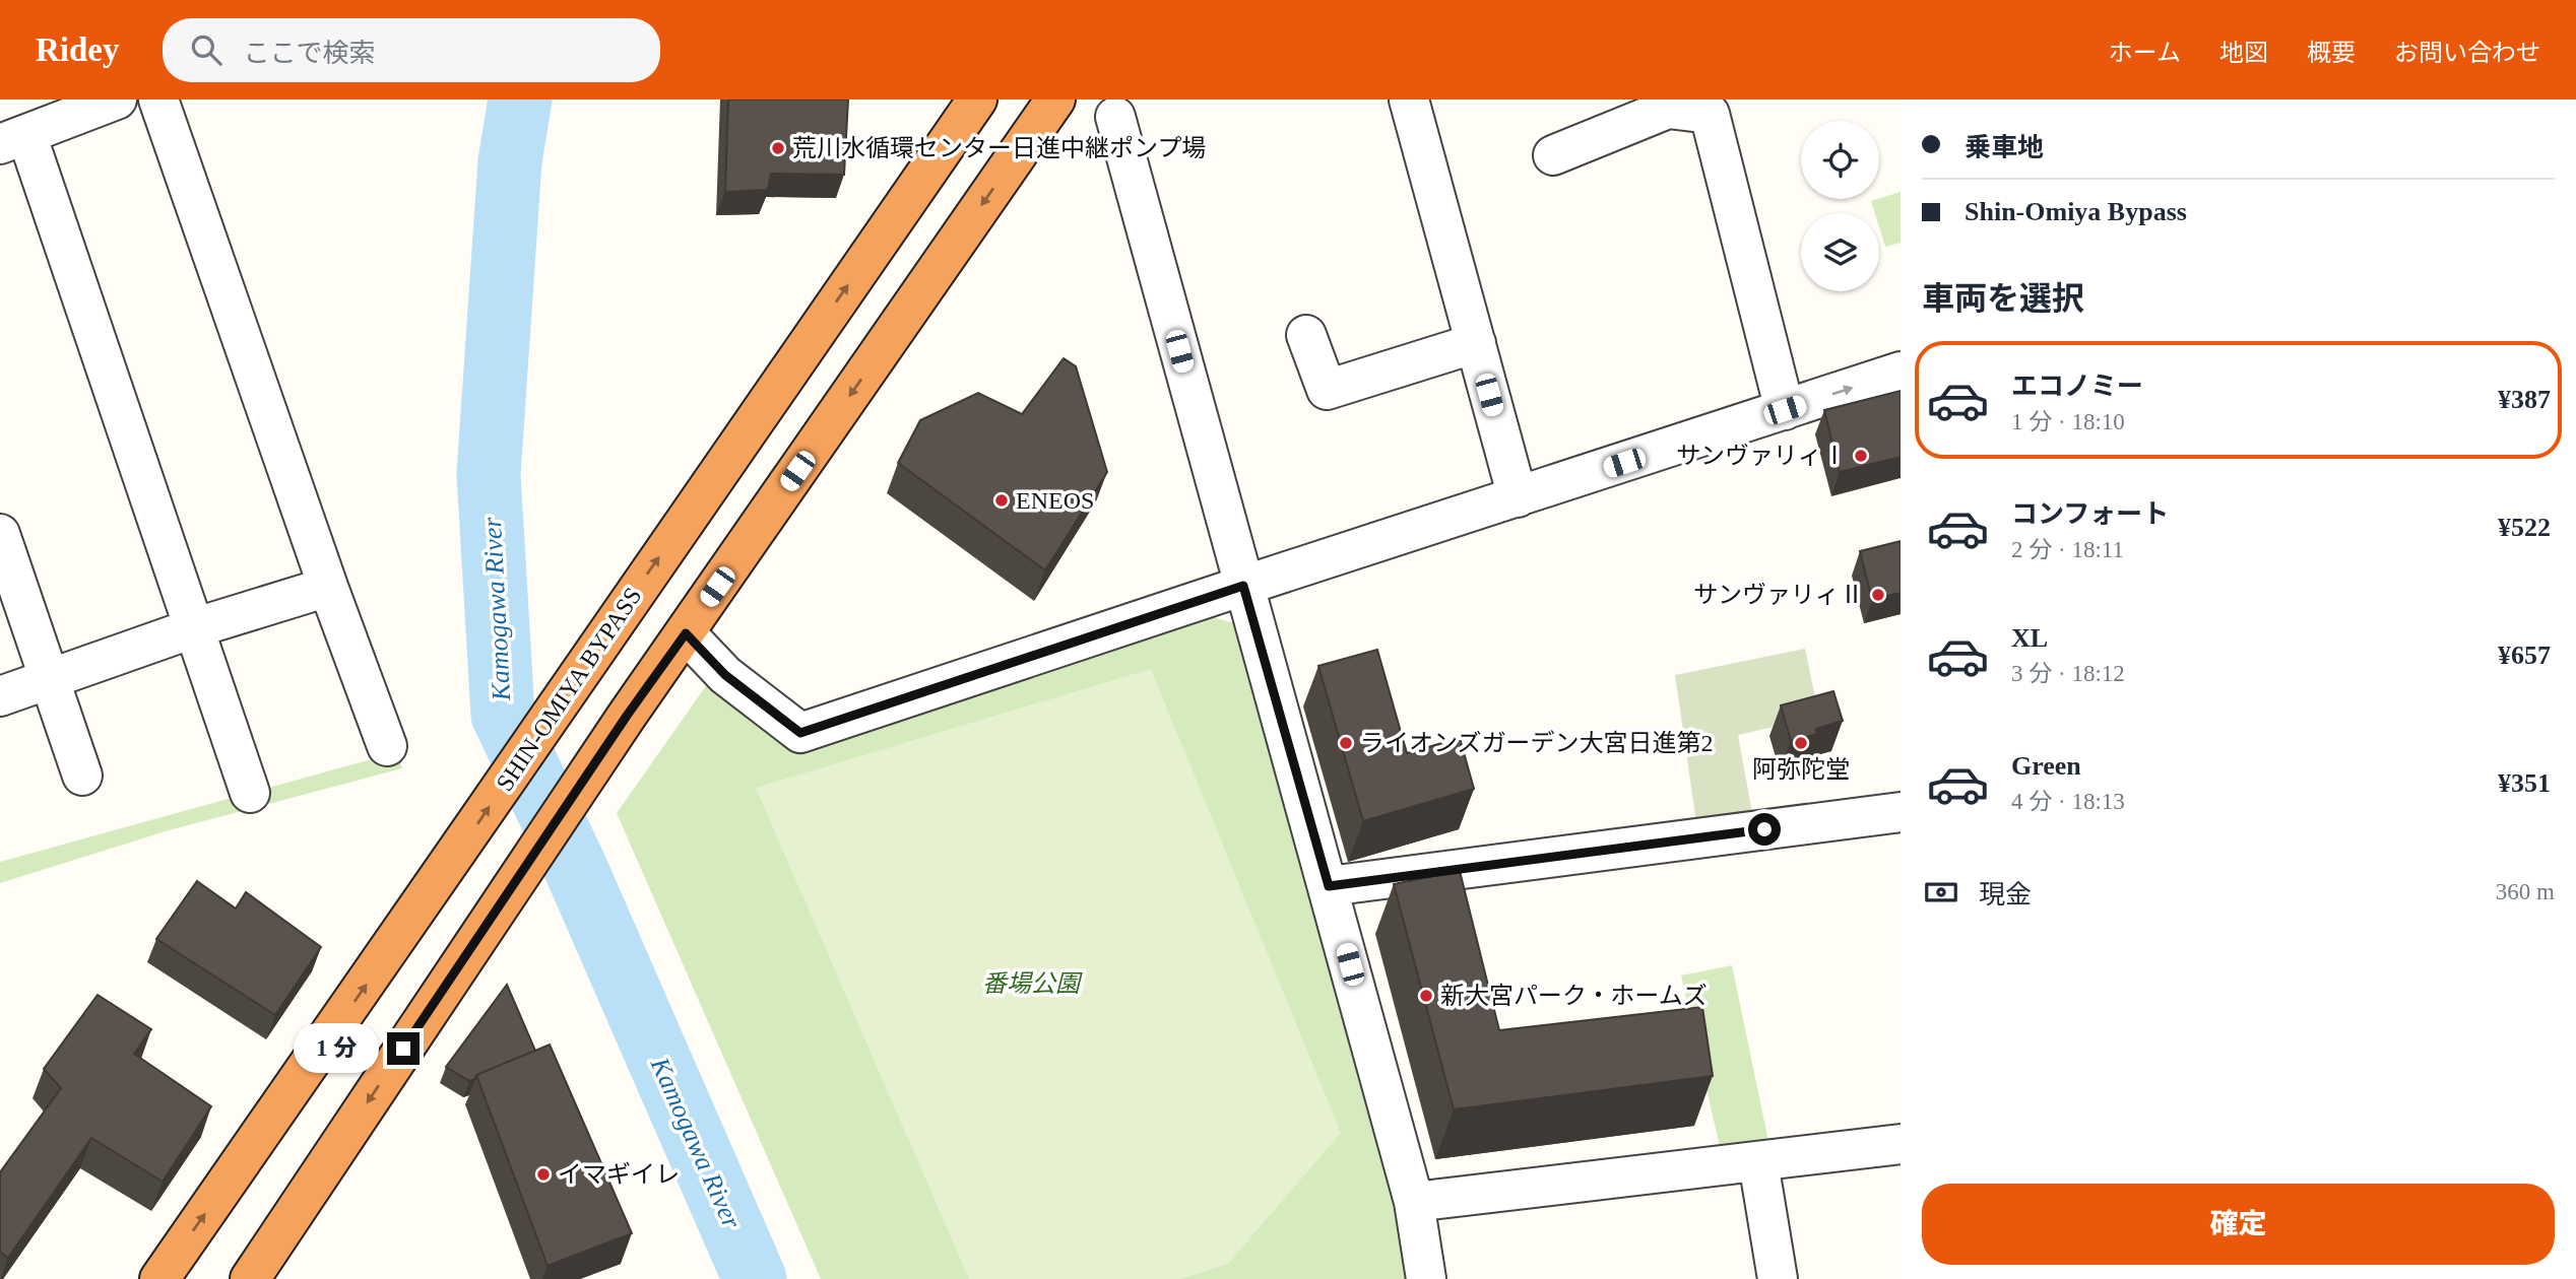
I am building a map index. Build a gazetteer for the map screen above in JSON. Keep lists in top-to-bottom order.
{
  "streets": {
    "highway": ["SHIN-OMIYA BYPASS"]
  },
  "water": ["Kamogawa River"],
  "parks": ["番場公園"],
  "places": [
    "荒川水循環センター日進中継ポンプ場",
    "サンヴァリィⅠ",
    "ENEOS",
    "サンヴァリィⅡ",
    "ライオンズガーデン大宮日進第2",
    "阿弥陀堂",
    "新大宮パーク・ホームズ",
    "イマギイレ"
  ],
  "page": {
    "header": "Ridey",
    "search": "ここで検索",
    "nav": [
      "ホーム",
      "地図",
      "概要",
      "お問い合わせ"
    ],
    "banner": ["乗車地", "Shin-Omiya Bypass"],
    "heading": "車両を選択",
    "list": [
      {
        "name": "エコノミー",
        "note": "1 分 · 18:10",
        "value": "¥387"
      },
      {
        "name": "コンフォート",
        "note": "2 分 · 18:11",
        "value": "¥522"
      },
      {
        "name": "XL",
        "note": "3 分 · 18:12",
        "value": "¥657"
      },
      {
        "name": "Green",
        "note": "4 分 · 18:13",
        "value": "¥351"
      }
    ],
    "pay": ["現金", "360 m"],
    "bubble": "1 分",
    "buttons": "確定"
  }
}
